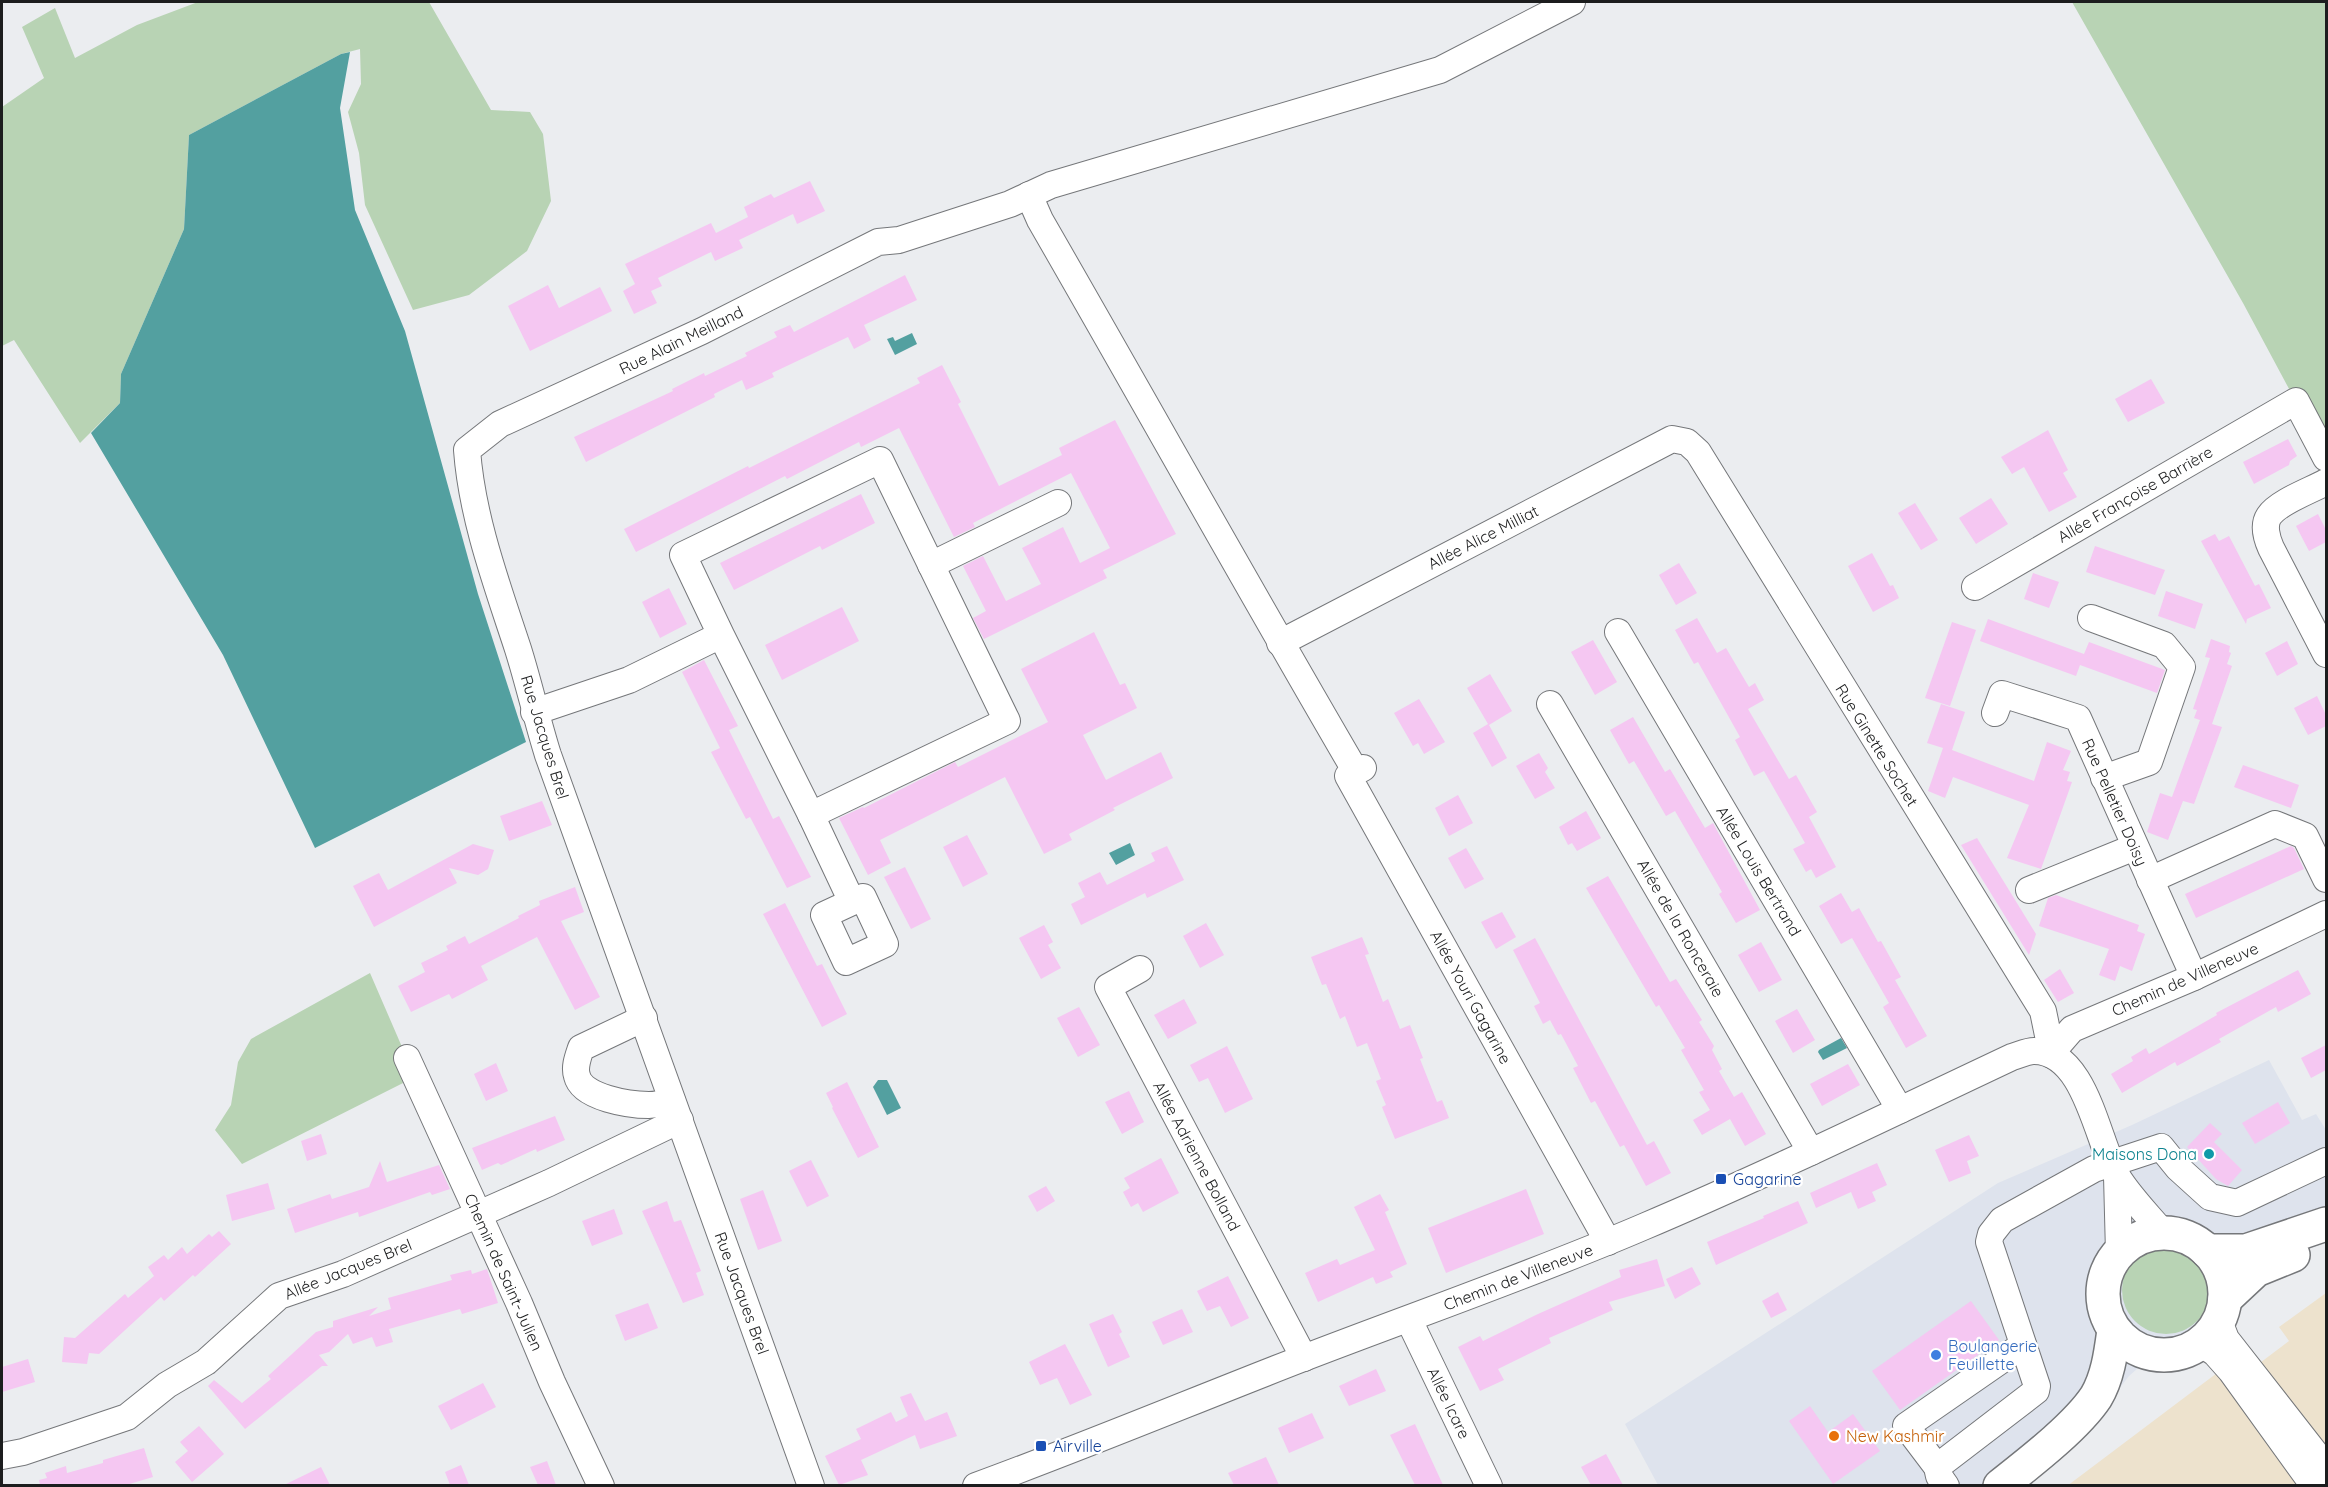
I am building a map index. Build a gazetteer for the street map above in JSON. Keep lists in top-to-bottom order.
{
  "streets": {
    "street": [
      "Rue Alain Meilland",
      "Allée Françoise Barrière",
      "Allée Alice Milliat",
      "Rue Jacques Brel",
      "Rue Ginette Sochet",
      "Rue Pelletier Doisy",
      "Allée Louis Bertrand",
      "Allée de la Ronceraie",
      "Chemin de Villeneuve",
      "Allée Youri Gagarine",
      "Allée Adrienne Bolland",
      "Allée Jacques Brel",
      "Chemin de Saint-Julien",
      "Allée Icare"
    ]
  },
  "crossings": [
    ["Rue Alain Meilland", "Rue Jacques Brel"],
    ["Allée Alice Milliat", "Rue Ginette Sochet"],
    ["Allée Alice Milliat", "Allée Youri Gagarine"],
    ["Rue Jacques Brel", "Allée Jacques Brel"],
    ["Rue Ginette Sochet", "Chemin de Villeneuve"],
    ["Rue Pelletier Doisy", "Chemin de Villeneuve"],
    ["Allée Louis Bertrand", "Chemin de Villeneuve"],
    ["Allée de la Ronceraie", "Chemin de Villeneuve"],
    ["Chemin de Villeneuve", "Allée Youri Gagarine"],
    ["Chemin de Villeneuve", "Allée Adrienne Bolland"],
    ["Chemin de Villeneuve", "Allée Icare"],
    ["Allée Jacques Brel", "Chemin de Saint-Julien"]
  ],
  "places": {
    "other": ["Maisons Dona", "Boulangerie Feuillette", "New Kashmir"],
    "transit": ["Gagarine", "Airville"]
  }
}
